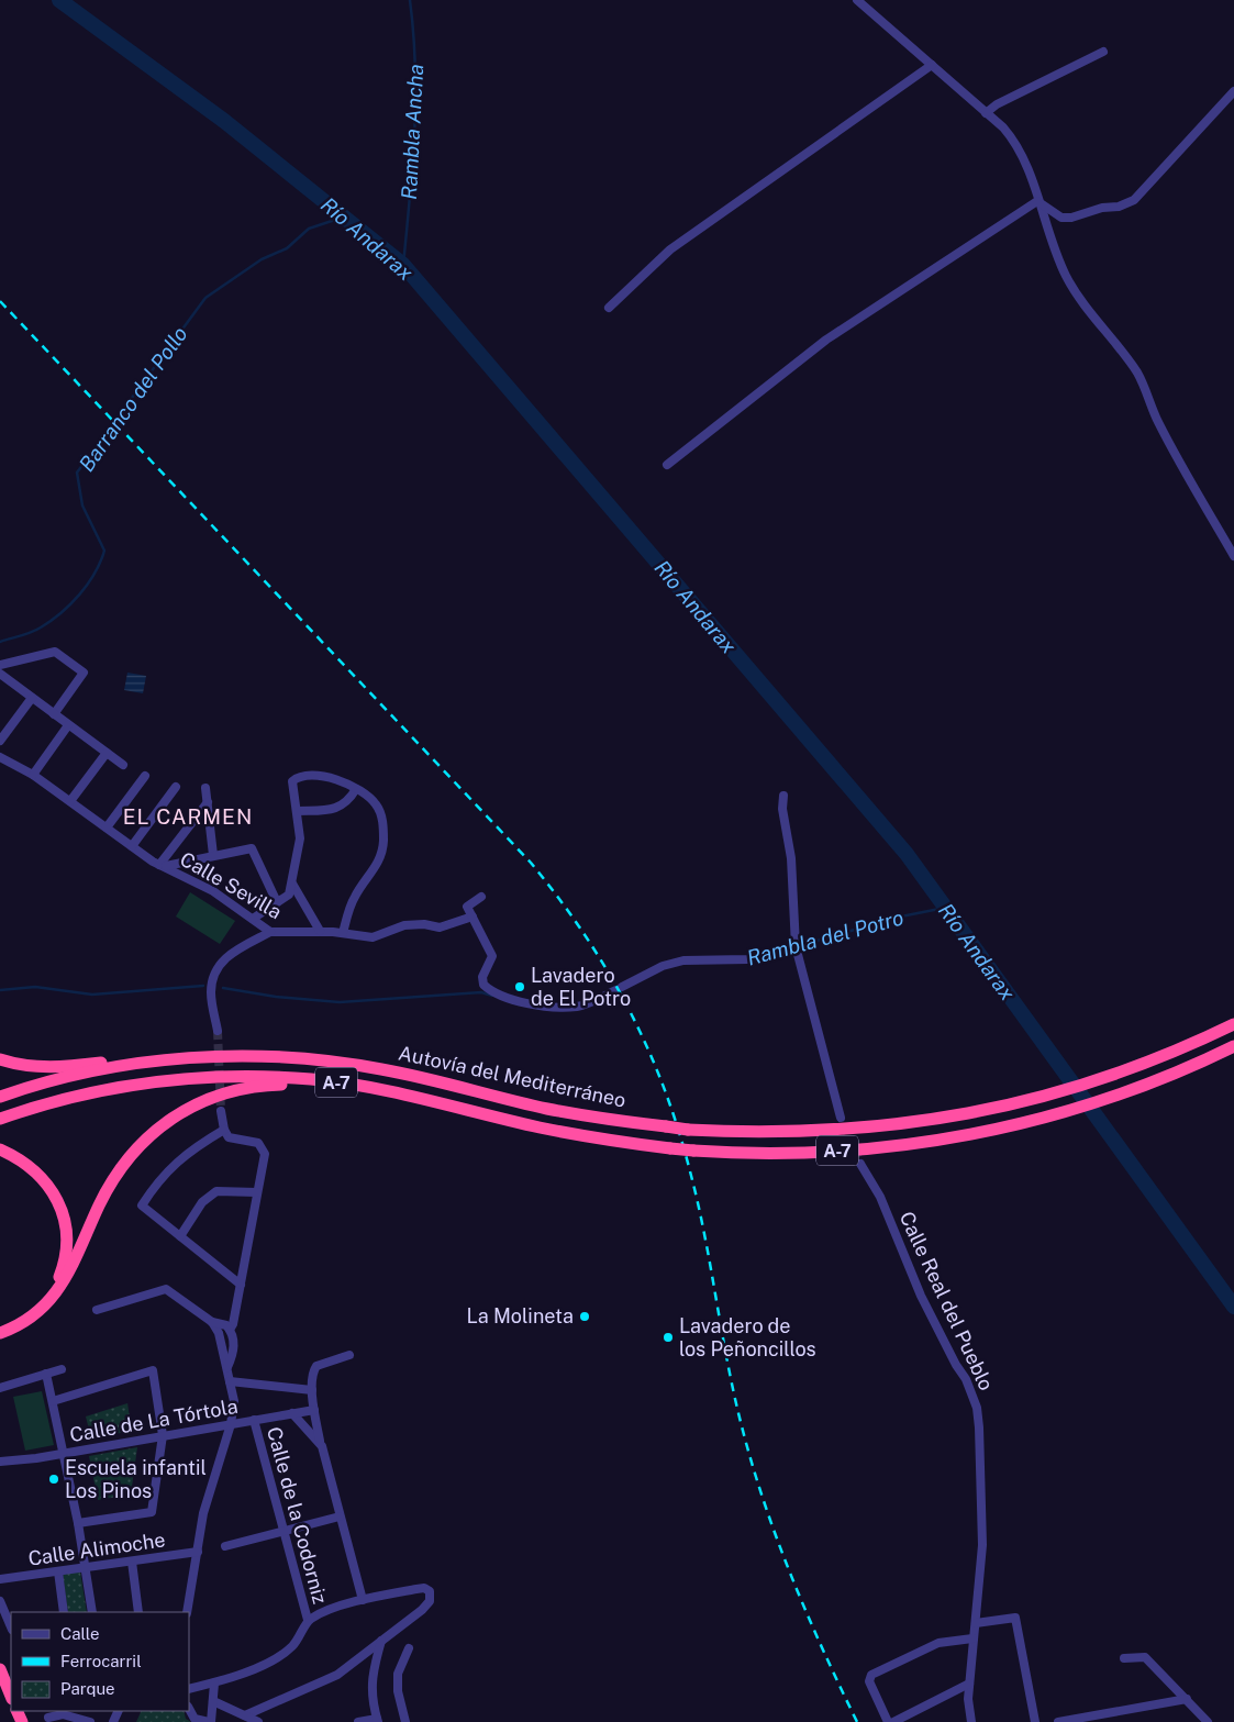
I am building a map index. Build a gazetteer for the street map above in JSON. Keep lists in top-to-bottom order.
{
  "streets": {
    "highway": ["Autovía del Mediterráneo", "A-7"],
    "street": [
      "Calle Sevilla",
      "Calle Real del Pueblo",
      "Calle de La Tórtola",
      "Calle de la Codorniz",
      "Calle Alimoche"
    ]
  },
  "crossings": [
    ["Calle de La Tórtola", "Calle de la Codorniz"]
  ],
  "districts": ["EL CARMEN"],
  "water": [
    "Rambla Ancha",
    "Río Andarax",
    "Barranco del Pollo",
    "Rambla del Potro"
  ],
  "places": [
    "Lavadero de El Potro",
    "La Molineta",
    "Lavadero de los Peñoncillos",
    "Escuela infantil Los Pinos"
  ],
  "legend": ["Calle", "Ferrocarril", "Parque"]
}
